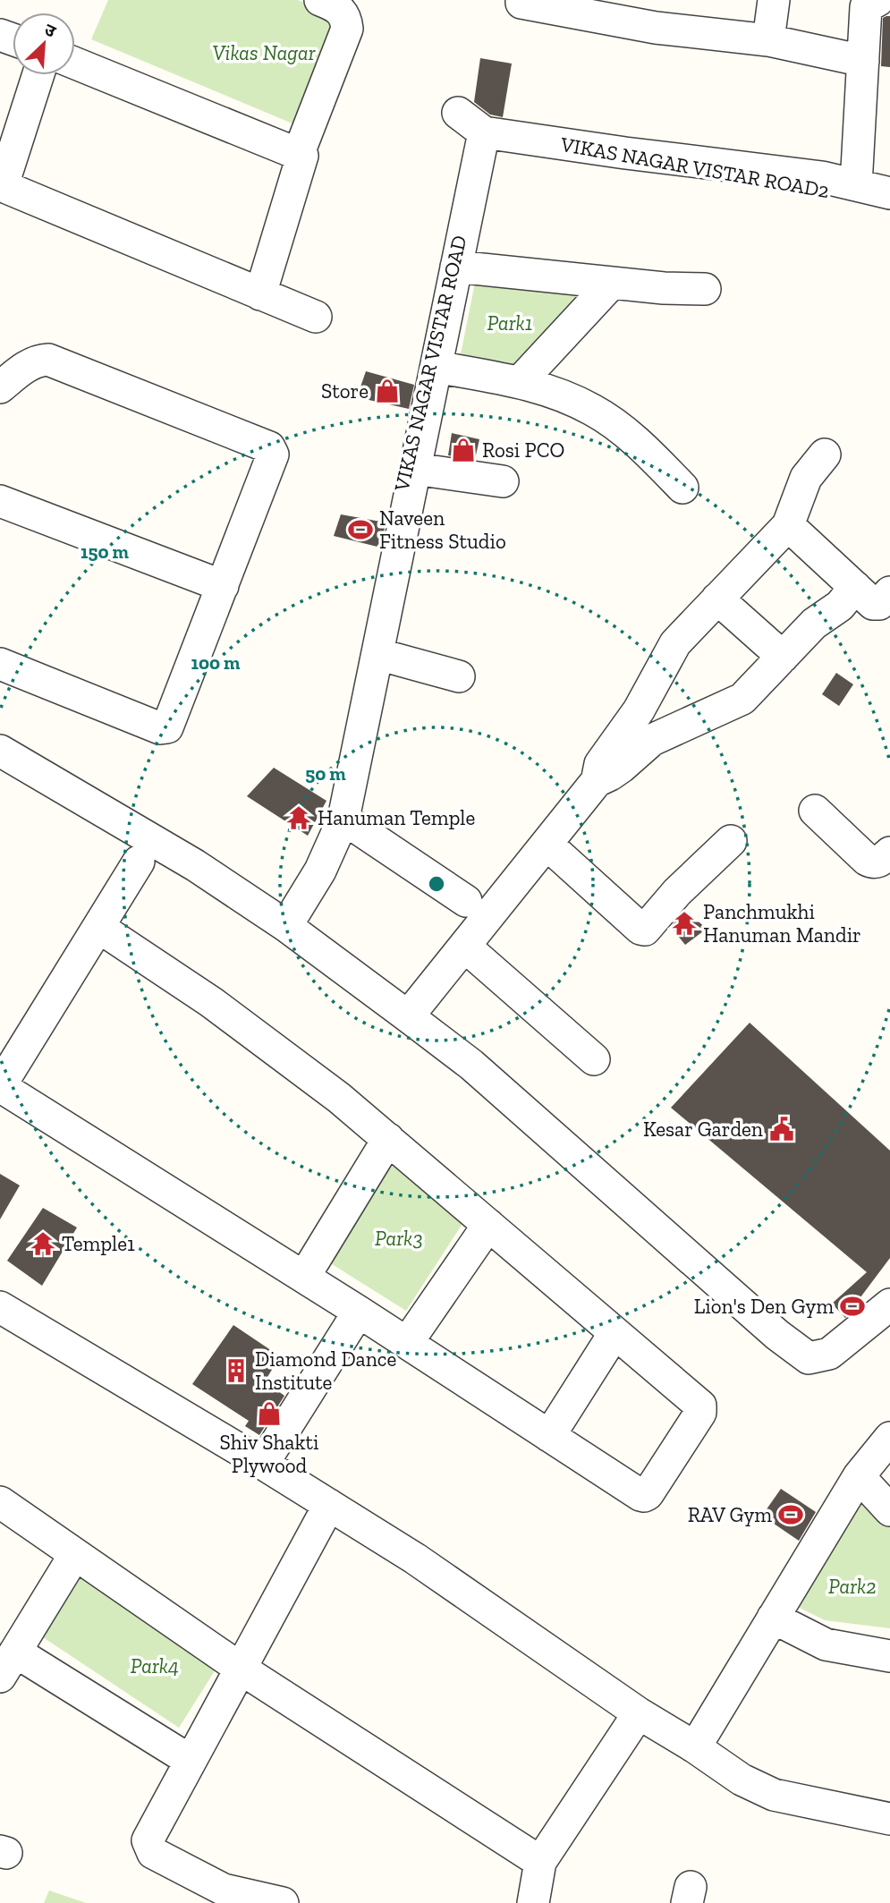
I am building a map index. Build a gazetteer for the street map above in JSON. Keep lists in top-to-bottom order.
{
  "streets": {
    "street": ["VIKAS NAGAR VISTAR ROAD2", "VIKAS NAGAR VISTAR ROAD"]
  },
  "crossings": [
    ["VIKAS NAGAR VISTAR ROAD2", "VIKAS NAGAR VISTAR ROAD"]
  ],
  "parks": [
    "Vikas Nagar",
    "Park1",
    "Park3",
    "Park2",
    "Park4"
  ],
  "places": {
    "shop": ["Store", "Rosi PCO", "Shiv Shakti Plywood"],
    "sports": ["Naveen Fitness Studio", "Lion's Den Gym", "RAV Gym"],
    "temple": ["Hanuman Temple", "Panchmukhi Hanuman Mandir", "Temple1"],
    "public building": ["Kesar Garden"],
    "building": ["Diamond Dance Institute"]
  },
  "north": "top right",
  "rings": ["150 m", "100 m", "50 m"]
}
